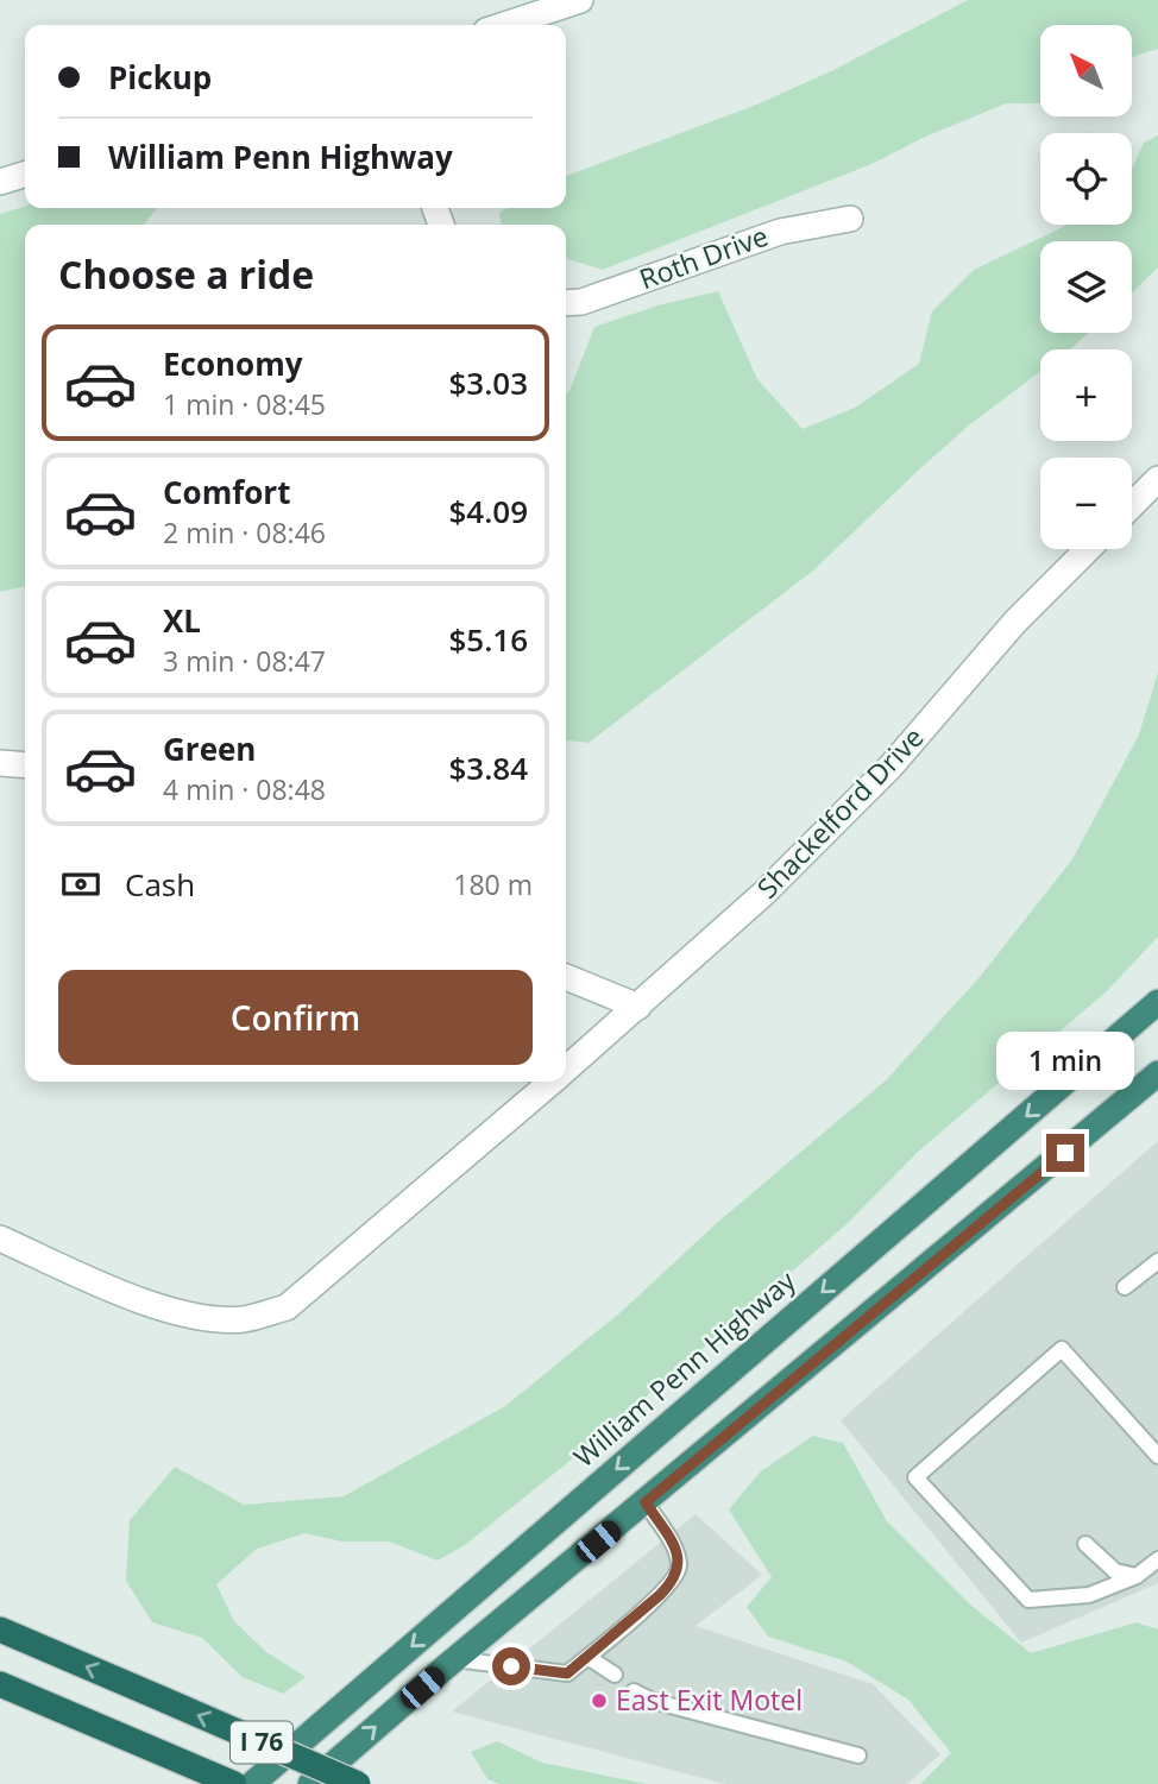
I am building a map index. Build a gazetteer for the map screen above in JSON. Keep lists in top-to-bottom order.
{
  "streets": {
    "highway": ["William Penn Highway", "I 76"],
    "street": ["Roth Drive", "Shackelford Drive"]
  },
  "places": ["East Exit Motel"],
  "north": "top left",
  "page": {
    "map_buttons": ["+", "−"],
    "banner": ["Pickup", "William Penn Highway"],
    "heading": "Choose a ride",
    "list": [
      {
        "name": "Economy",
        "note": "1 min · 08:45",
        "value": "$3.03"
      },
      {
        "name": "Comfort",
        "note": "2 min · 08:46",
        "value": "$4.09"
      },
      {
        "name": "XL",
        "note": "3 min · 08:47",
        "value": "$5.16"
      },
      {
        "name": "Green",
        "note": "4 min · 08:48",
        "value": "$3.84"
      }
    ],
    "pay": ["Cash", "180 m"],
    "buttons": "Confirm",
    "bubble": "1 min"
  }
}
